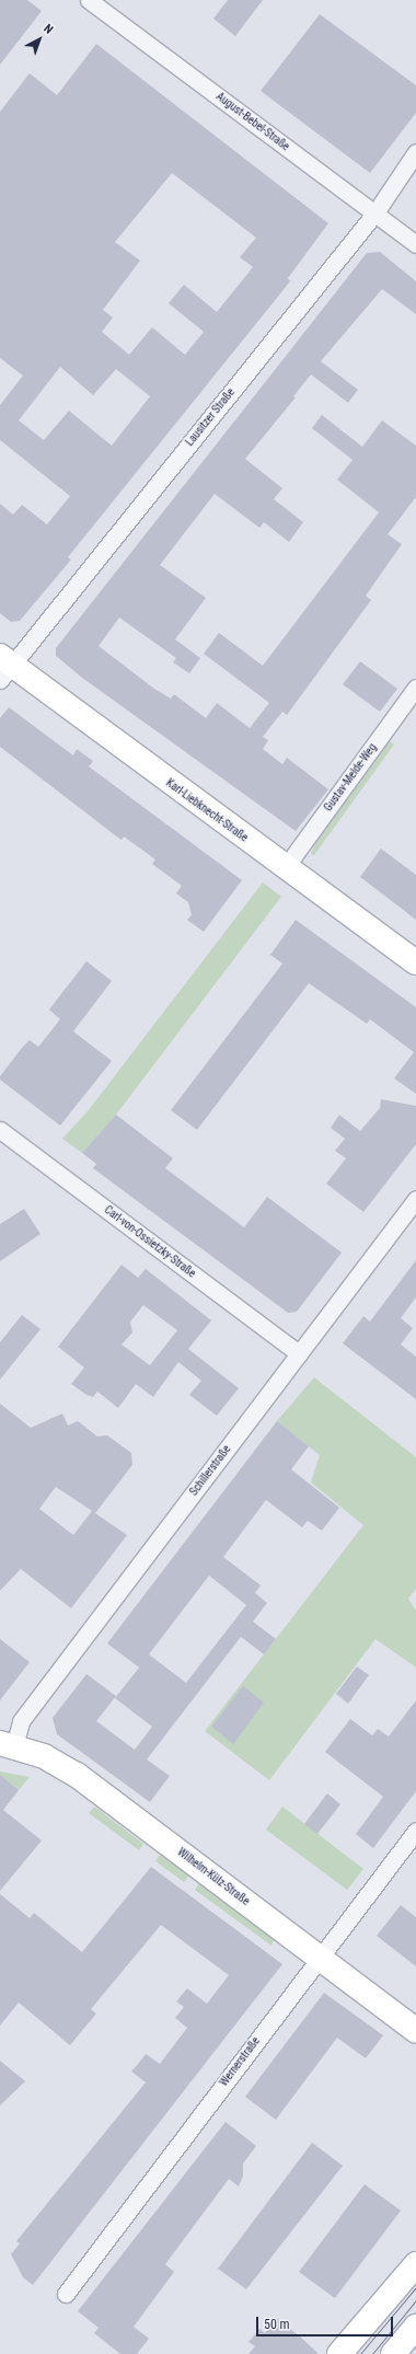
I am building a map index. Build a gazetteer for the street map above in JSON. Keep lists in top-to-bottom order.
{
  "streets": {
    "main road": ["Karl-Liebknecht-Straße", "Wilhelm-Külz-Straße"],
    "street": [
      "August-Bebel-Straße",
      "Lausitzer Straße",
      "Gustav-Melde-Weg",
      "Carl-von-Ossietzky-Straße",
      "Schillerstraße",
      "Wernerstraße"
    ]
  },
  "crossings": [
    ["August-Bebel-Straße", "Lausitzer Straße"],
    ["Lausitzer Straße", "Karl-Liebknecht-Straße"],
    ["Gustav-Melde-Weg", "Karl-Liebknecht-Straße"],
    ["Carl-von-Ossietzky-Straße", "Schillerstraße"],
    ["Schillerstraße", "Wilhelm-Külz-Straße"],
    ["Wilhelm-Külz-Straße", "Wernerstraße"]
  ],
  "scale_bar": "50 m",
  "north": "top right"
}
